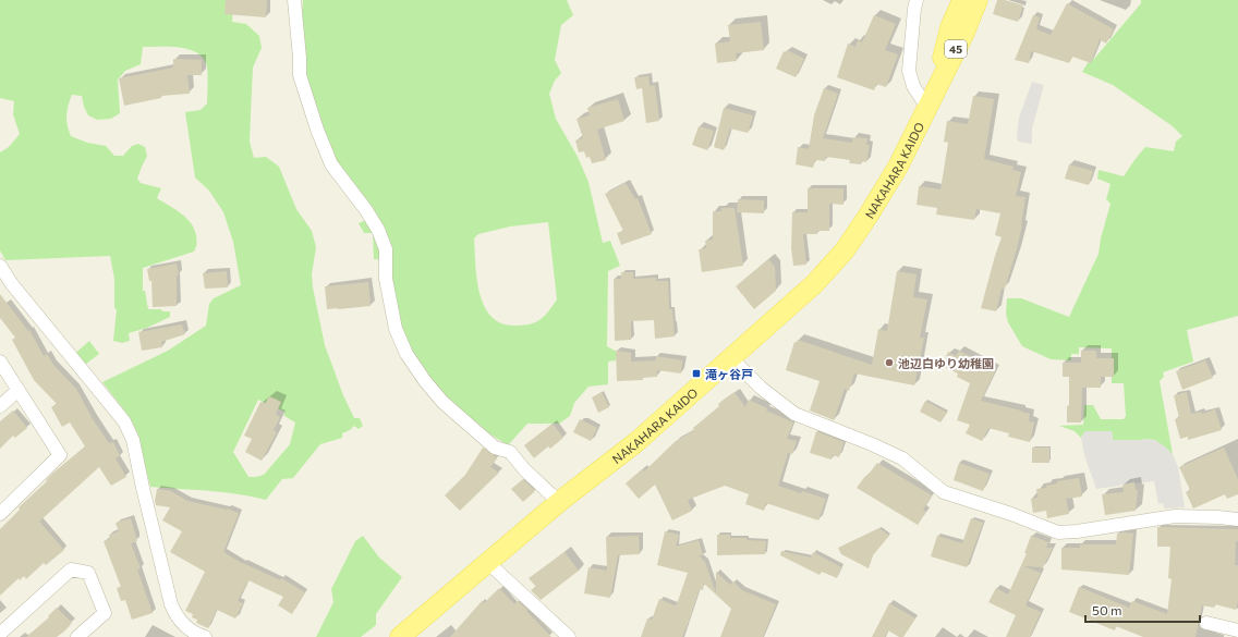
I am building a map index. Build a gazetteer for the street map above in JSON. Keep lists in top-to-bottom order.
{
  "streets": {
    "main road": ["45", "NAKAHARA KAIDO"]
  },
  "places": {
    "other": ["池辺白ゆり幼稚園"],
    "transit": ["滝ヶ谷戸"]
  },
  "scale_bar": "50 m"
}
